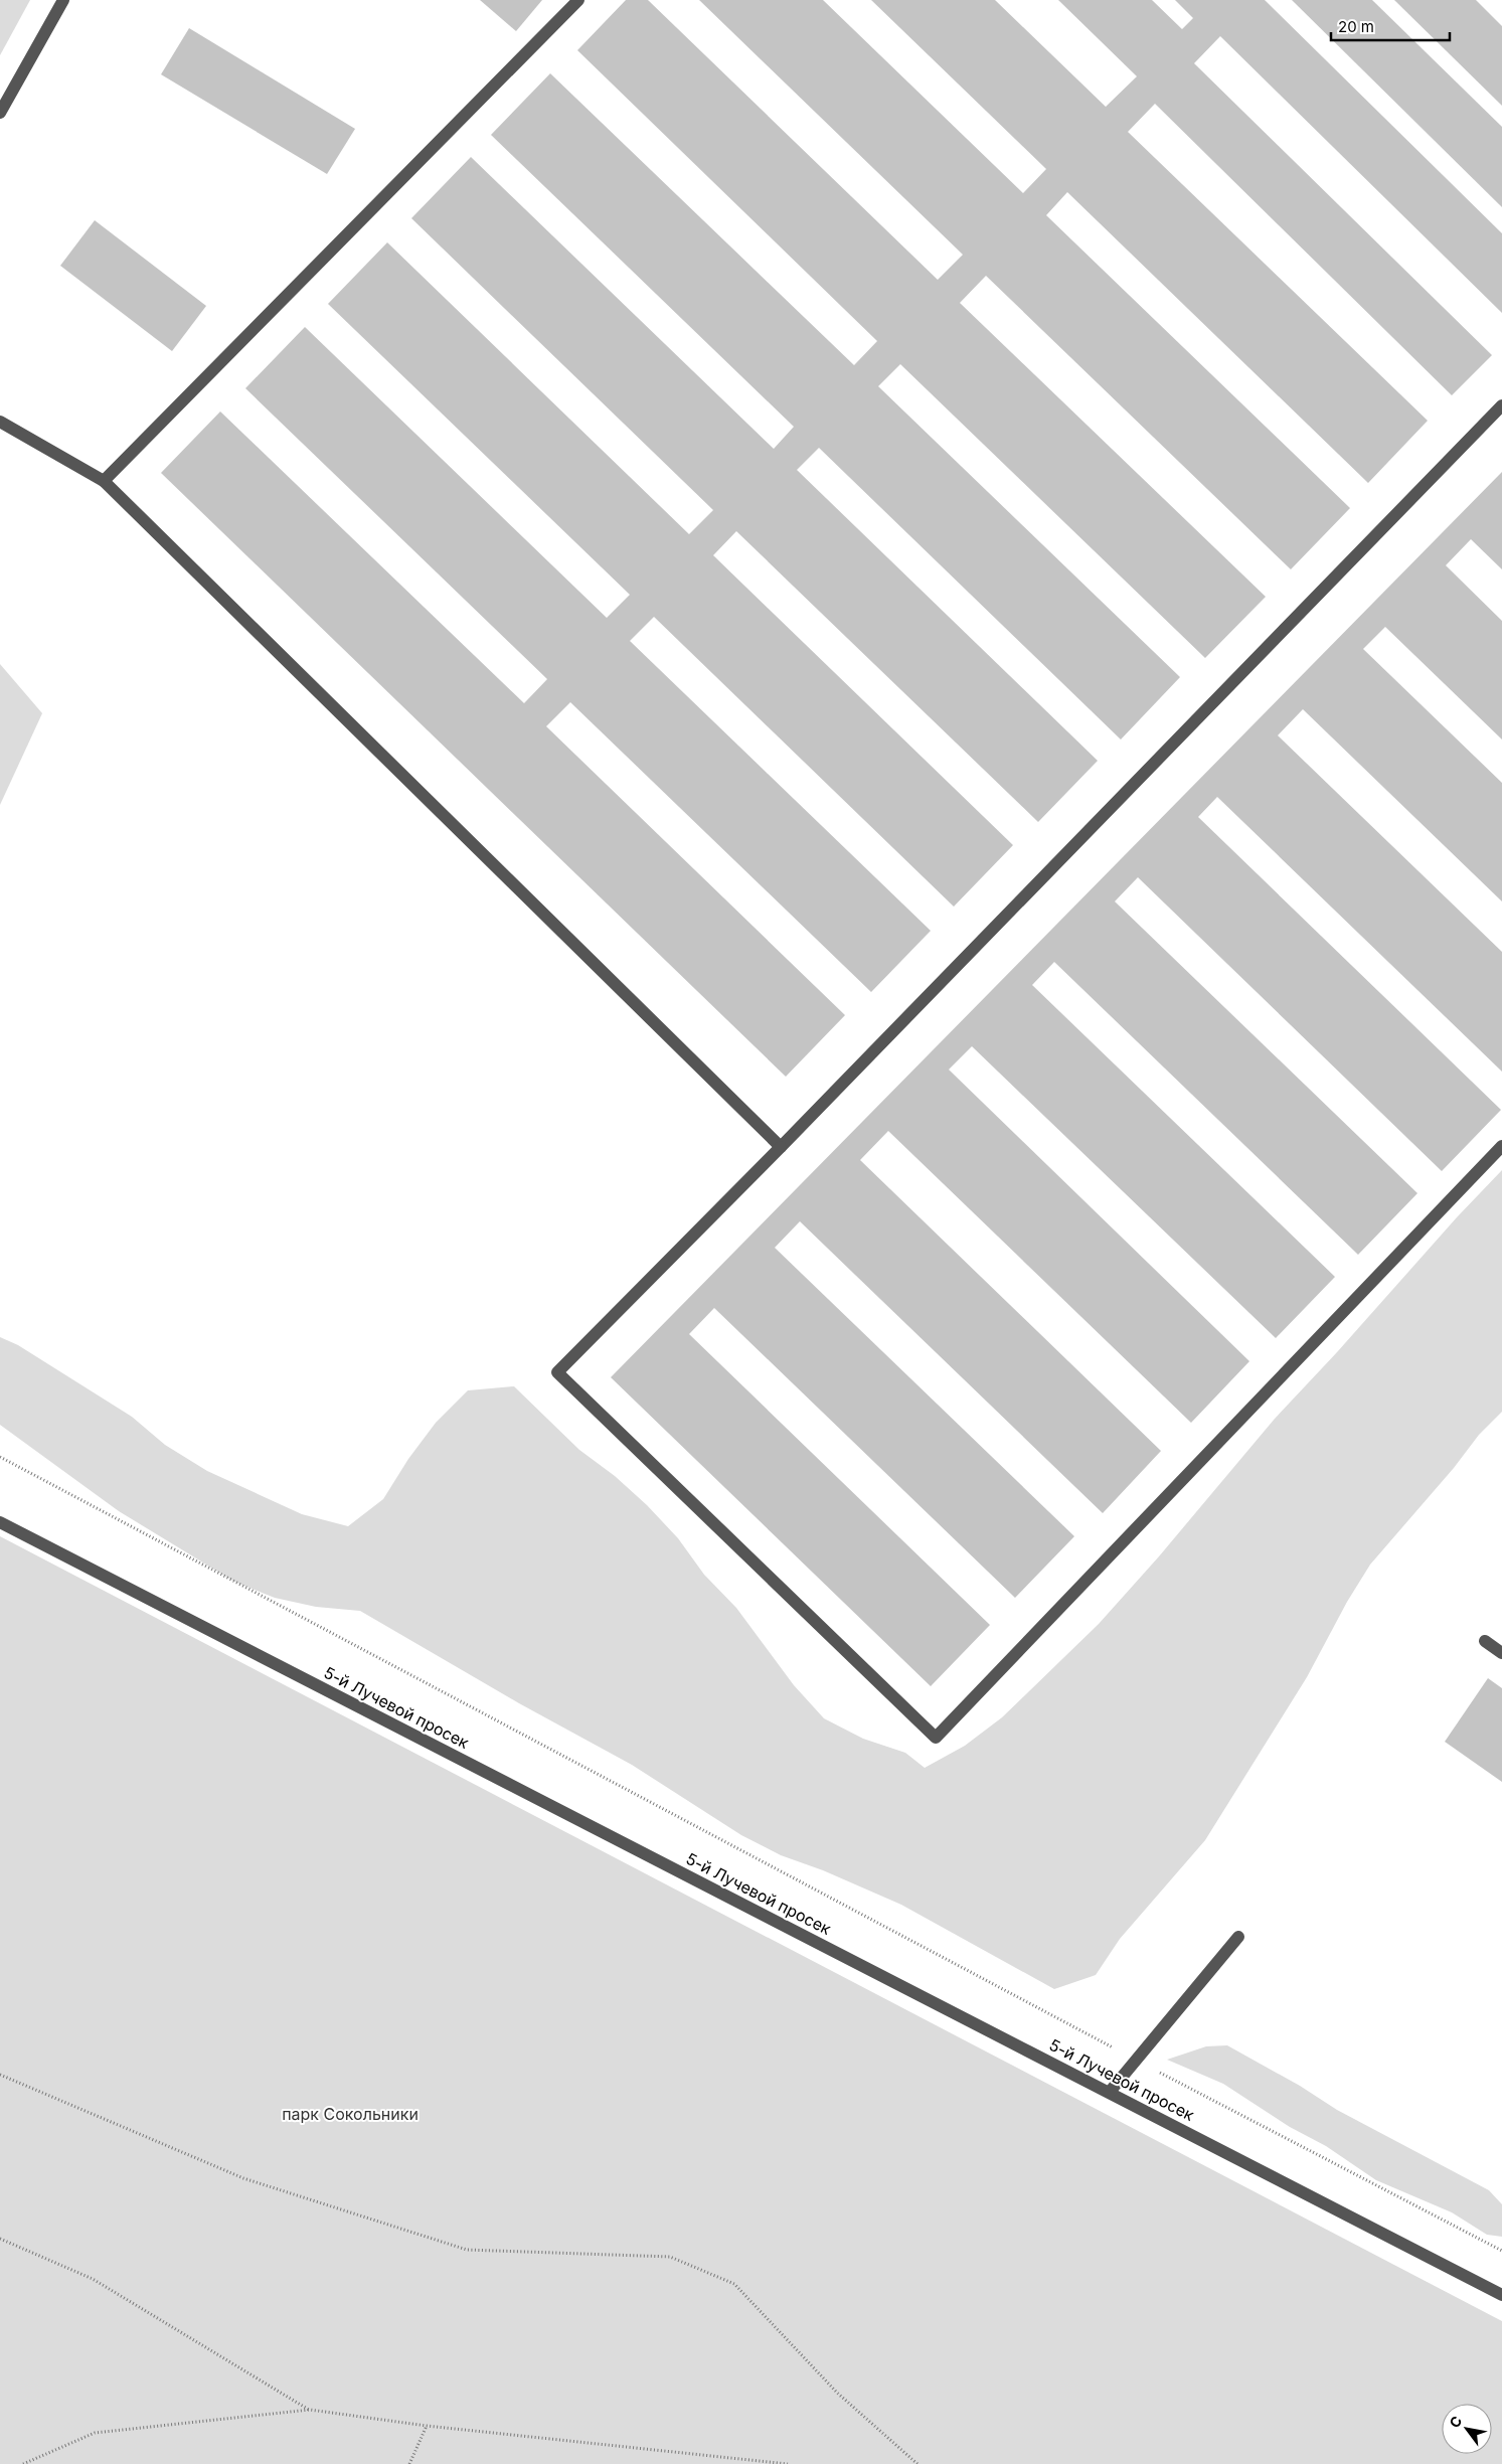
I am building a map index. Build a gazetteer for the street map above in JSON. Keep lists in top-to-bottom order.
{
  "streets": {
    "street": ["5-й Лучевой просек"]
  },
  "parks": ["парк Сокольники"],
  "scale_bar": "20 m",
  "north": "top left"
}
